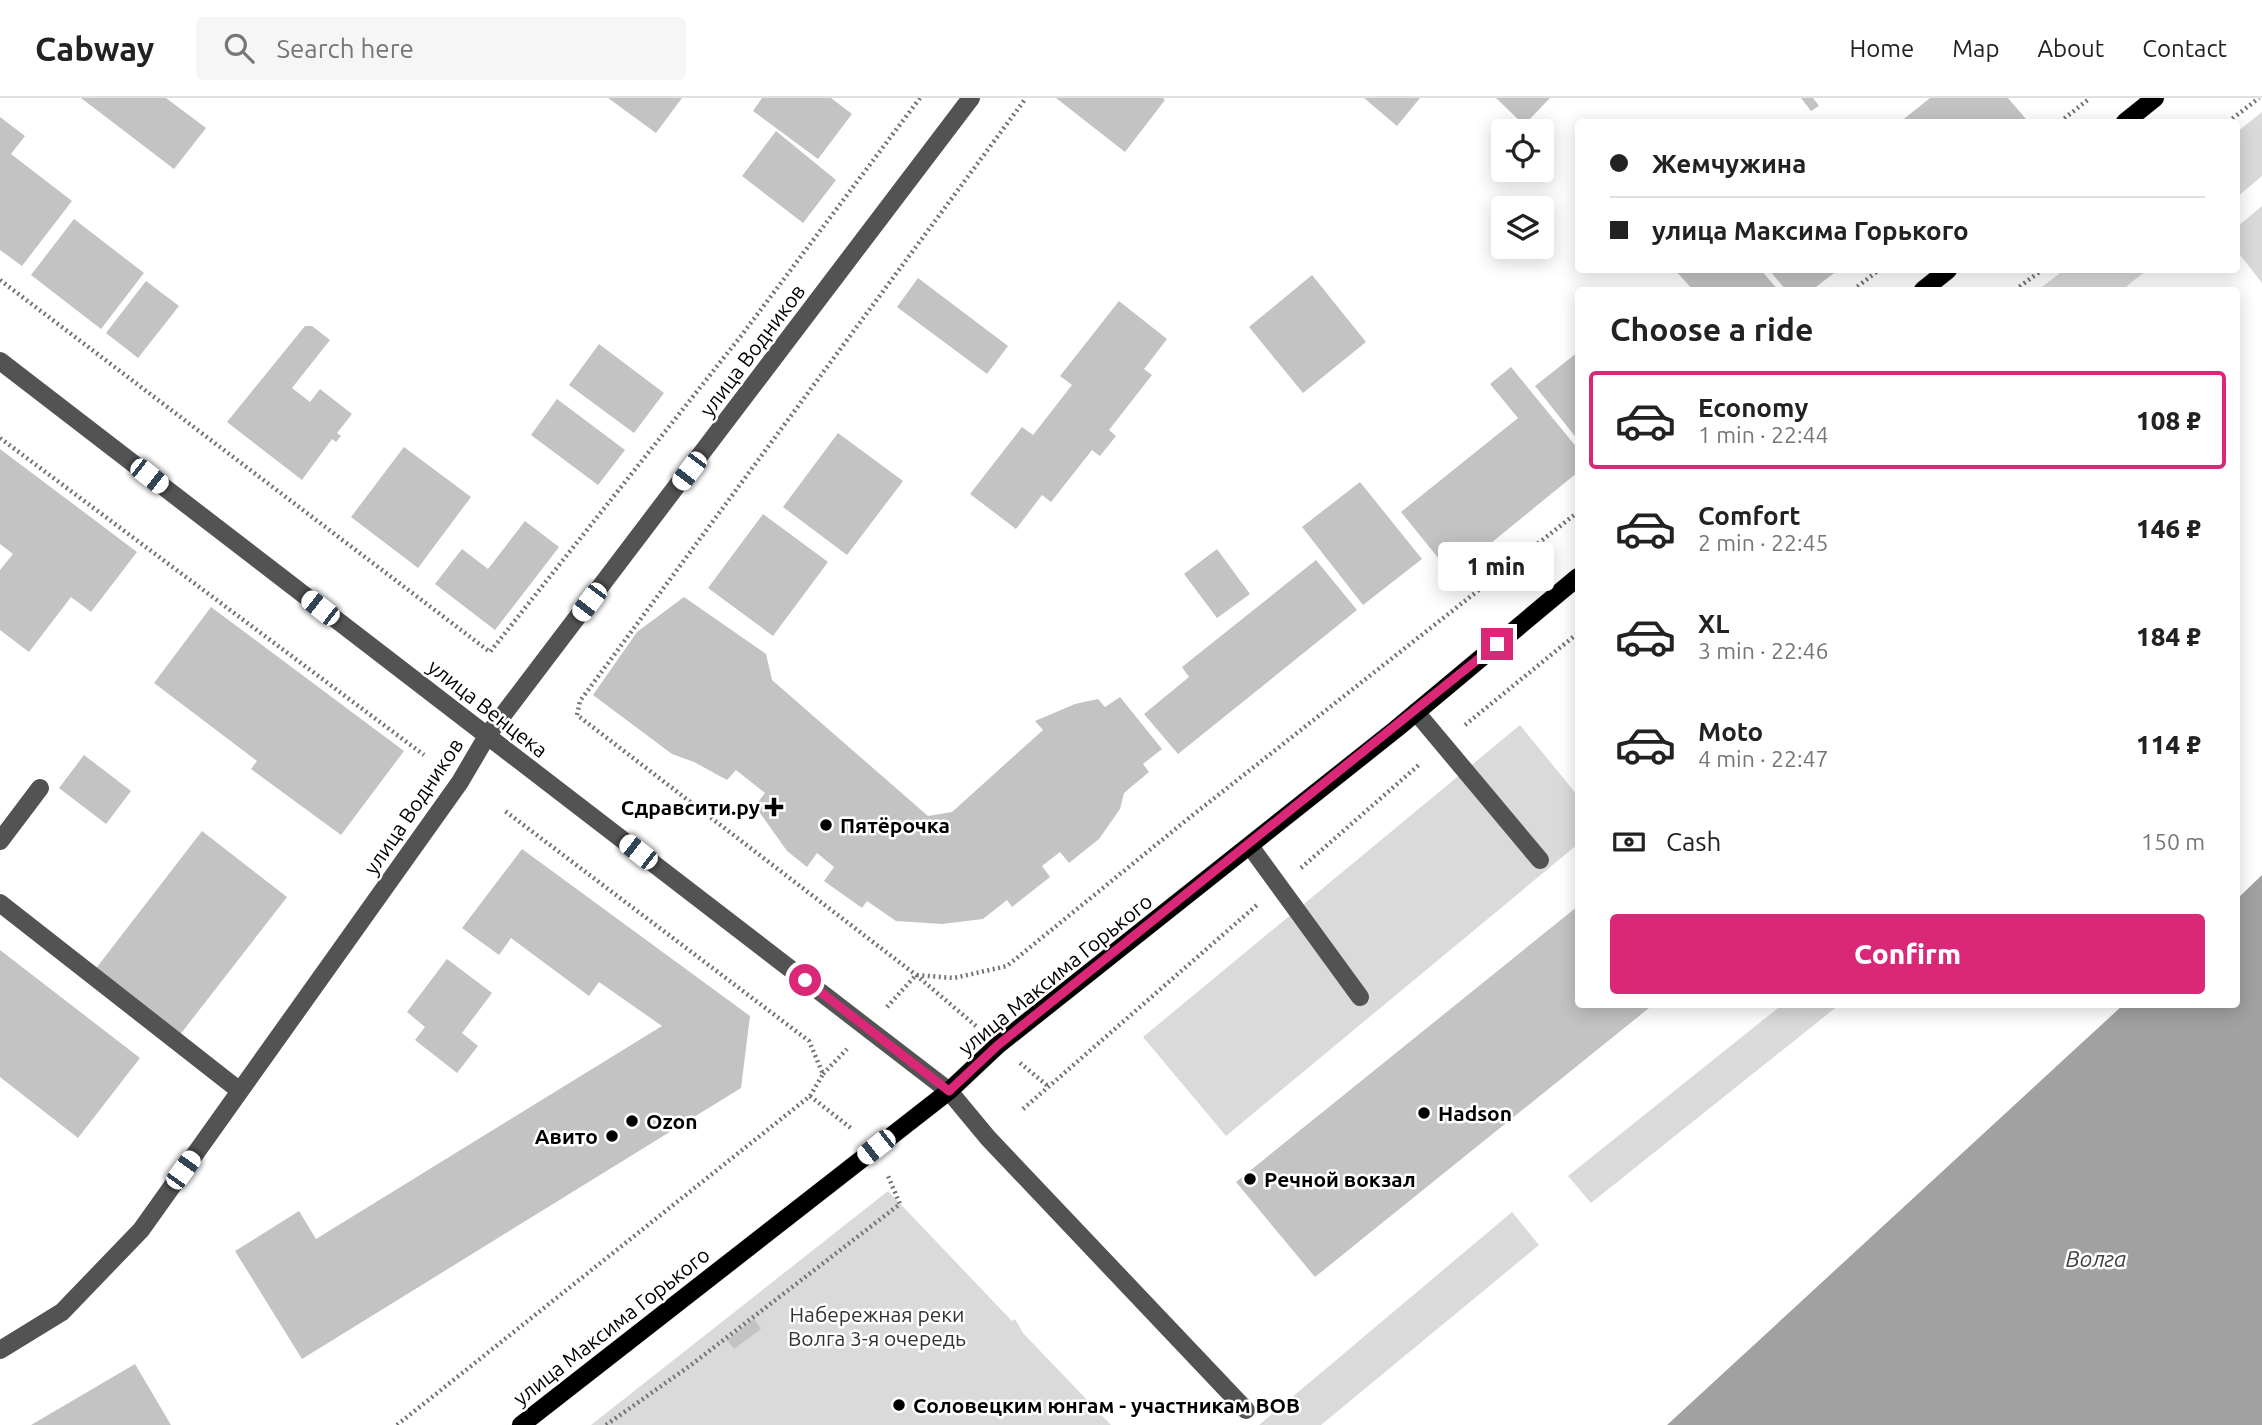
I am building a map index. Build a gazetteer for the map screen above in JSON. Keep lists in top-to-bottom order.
{
  "streets": {
    "main road": ["улица Максима Горького"],
    "street": ["улица Водников", "улица Венцека"]
  },
  "crossings": [
    ["улица Водников", "улица Венцека"],
    ["улица Венцека", "улица Максима Горького"]
  ],
  "water": ["Волга"],
  "parks": ["Набережная реки Волга 3-я очередь"],
  "places": {
    "health": ["Сдравсити.ру"],
    "other": [
      "Пятёрочка",
      "Hadson",
      "Ozon",
      "Авито",
      "Речной вокзал",
      "Соловецким юнгам - участникам ВОВ"
    ]
  },
  "page": {
    "header": "Cabway",
    "search": "Search here",
    "nav": [
      "Home",
      "Map",
      "About",
      "Contact"
    ],
    "banner": ["Жемчужина", "улица Максима Горького"],
    "heading": "Choose a ride",
    "list": [
      {
        "name": "Economy",
        "note": "1 min · 22:44",
        "value": "108 ₽"
      },
      {
        "name": "Comfort",
        "note": "2 min · 22:45",
        "value": "146 ₽"
      },
      {
        "name": "XL",
        "note": "3 min · 22:46",
        "value": "184 ₽"
      },
      {
        "name": "Moto",
        "note": "4 min · 22:47",
        "value": "114 ₽"
      }
    ],
    "bubble": "1 min",
    "pay": ["Cash", "150 m"],
    "buttons": "Confirm"
  }
}
